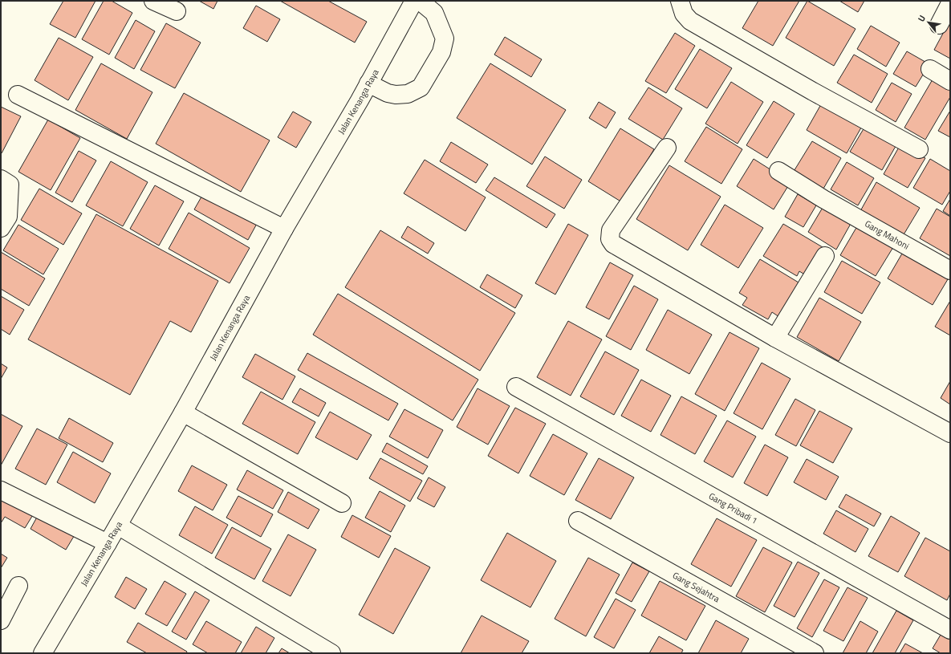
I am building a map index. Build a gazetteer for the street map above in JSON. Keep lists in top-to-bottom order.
{
  "streets": {
    "street": [
      "Jalan Kenanga Raya",
      "Gang Mahoni",
      "Gang Pribadi 1",
      "Gang Sejahtra"
    ]
  },
  "north": "top left"
}
